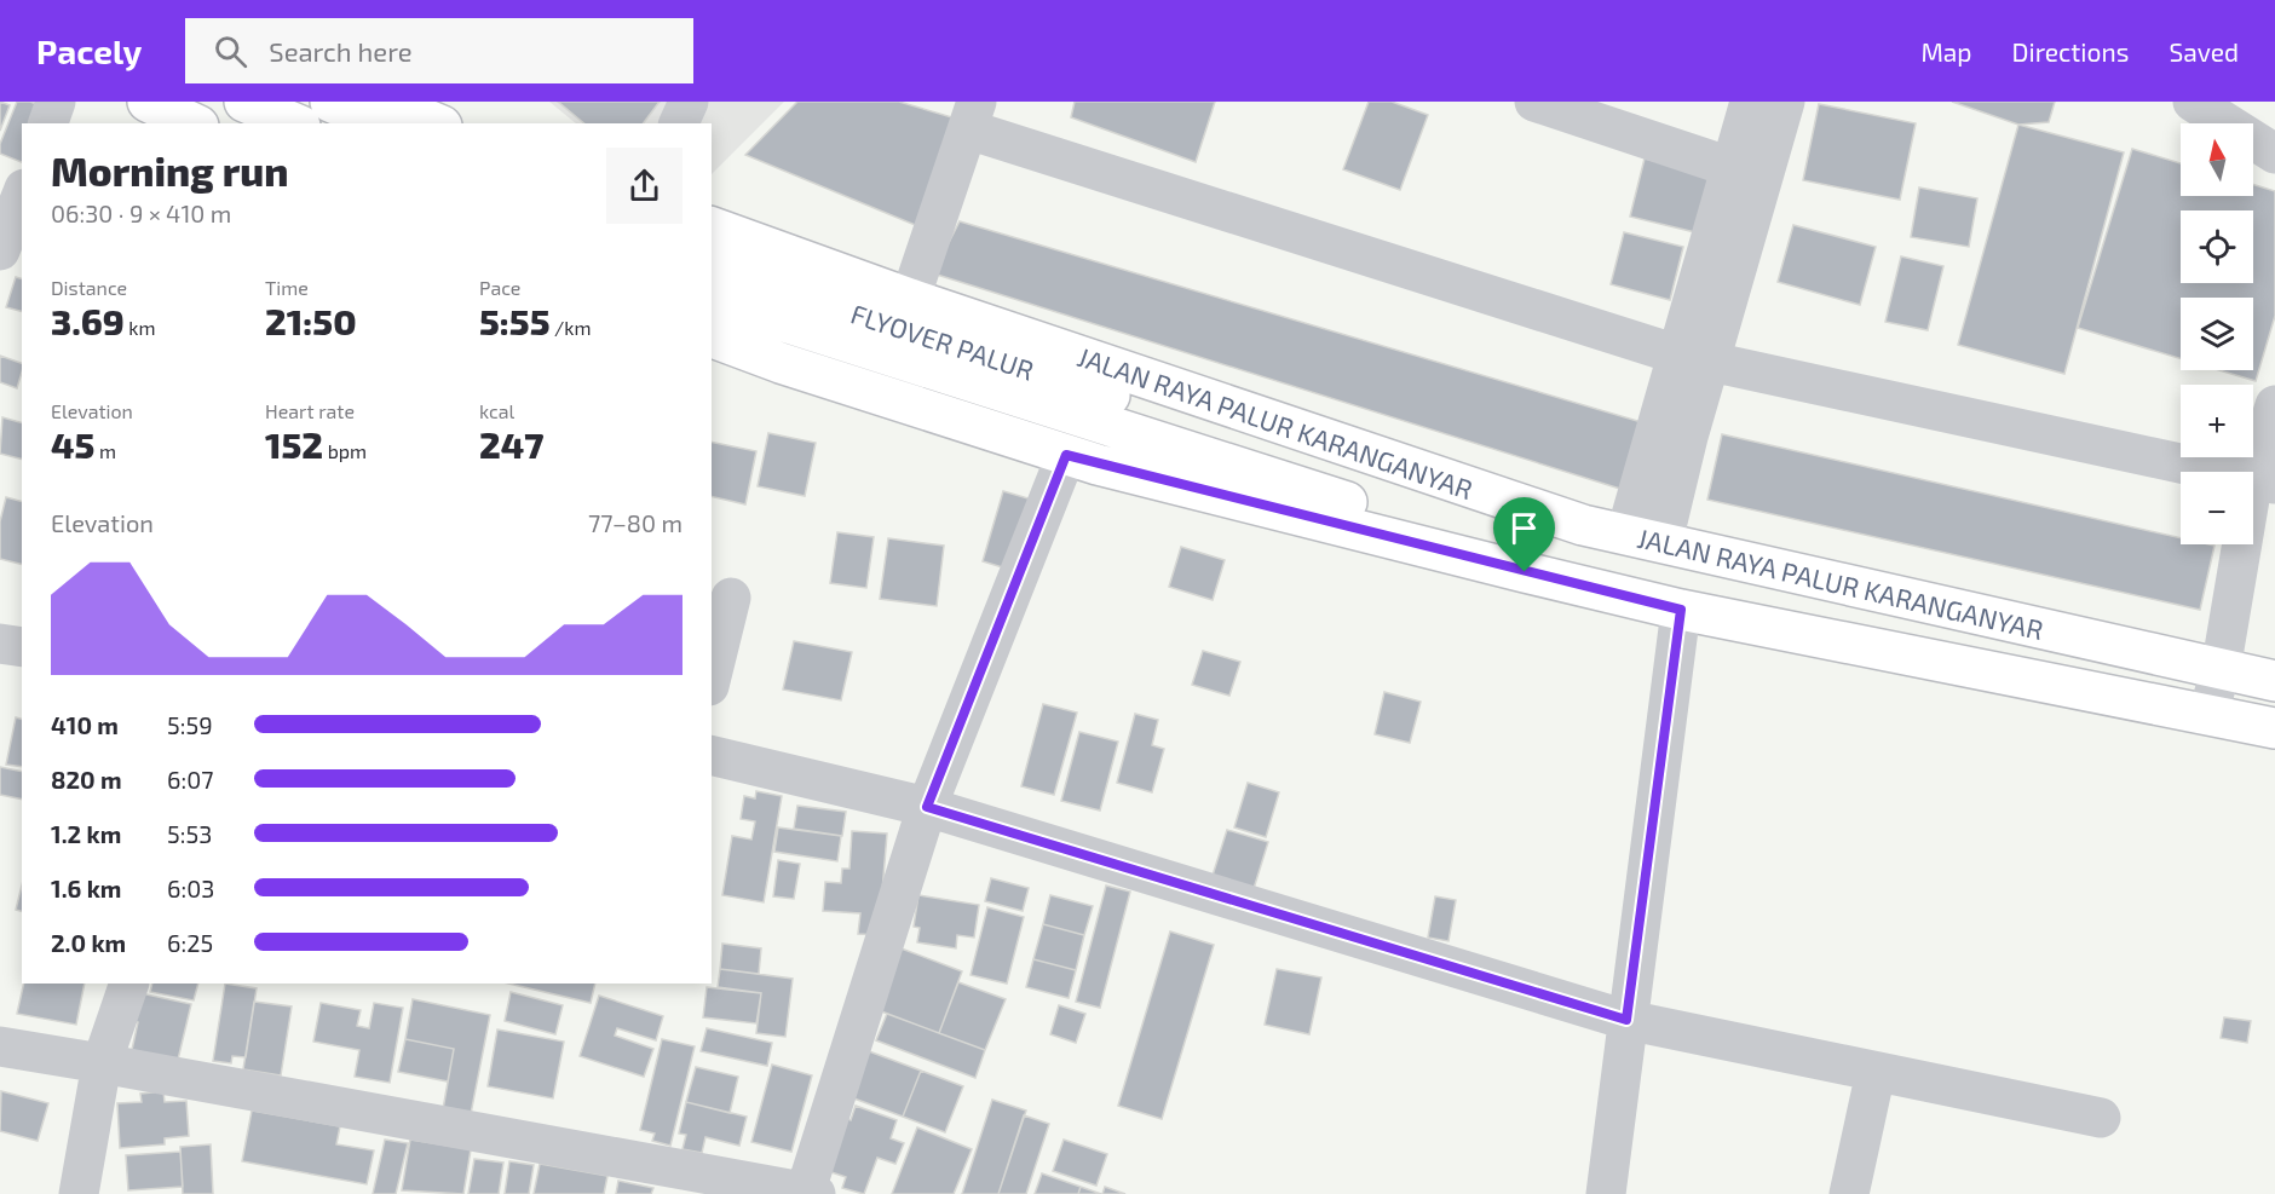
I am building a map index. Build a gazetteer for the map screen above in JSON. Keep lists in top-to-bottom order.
{
  "streets": {
    "main road": ["FLYOVER PALUR", "JALAN RAYA PALUR KARANGANYAR"]
  },
  "crossings": [
    ["FLYOVER PALUR", "JALAN RAYA PALUR KARANGANYAR"]
  ],
  "north": "top",
  "page": {
    "header": "Pacely",
    "search": "Search here",
    "nav": ["Map", "Directions", "Saved"],
    "map_buttons": ["+", "−"],
    "heading": ["Morning run", "06:30 · 9 × 410 m"],
    "stats": [
      ["Distance", "3.69 km"],
      ["Time", "21:50"],
      ["Pace", "5:55 /km"],
      ["Elevation", "45 m"],
      ["Heart rate", "152 bpm"],
      ["kcal", "247"]
    ],
    "chart": ["Elevation", "77–80 m"],
    "list": [
      {
        "name": "410 m",
        "note": "5:59"
      },
      {
        "name": "820 m",
        "note": "6:07"
      },
      {
        "name": "1.2 km",
        "note": "5:53"
      },
      {
        "name": "1.6 km",
        "note": "6:03"
      },
      {
        "name": "2.0 km",
        "note": "6:25"
      }
    ]
  }
}
